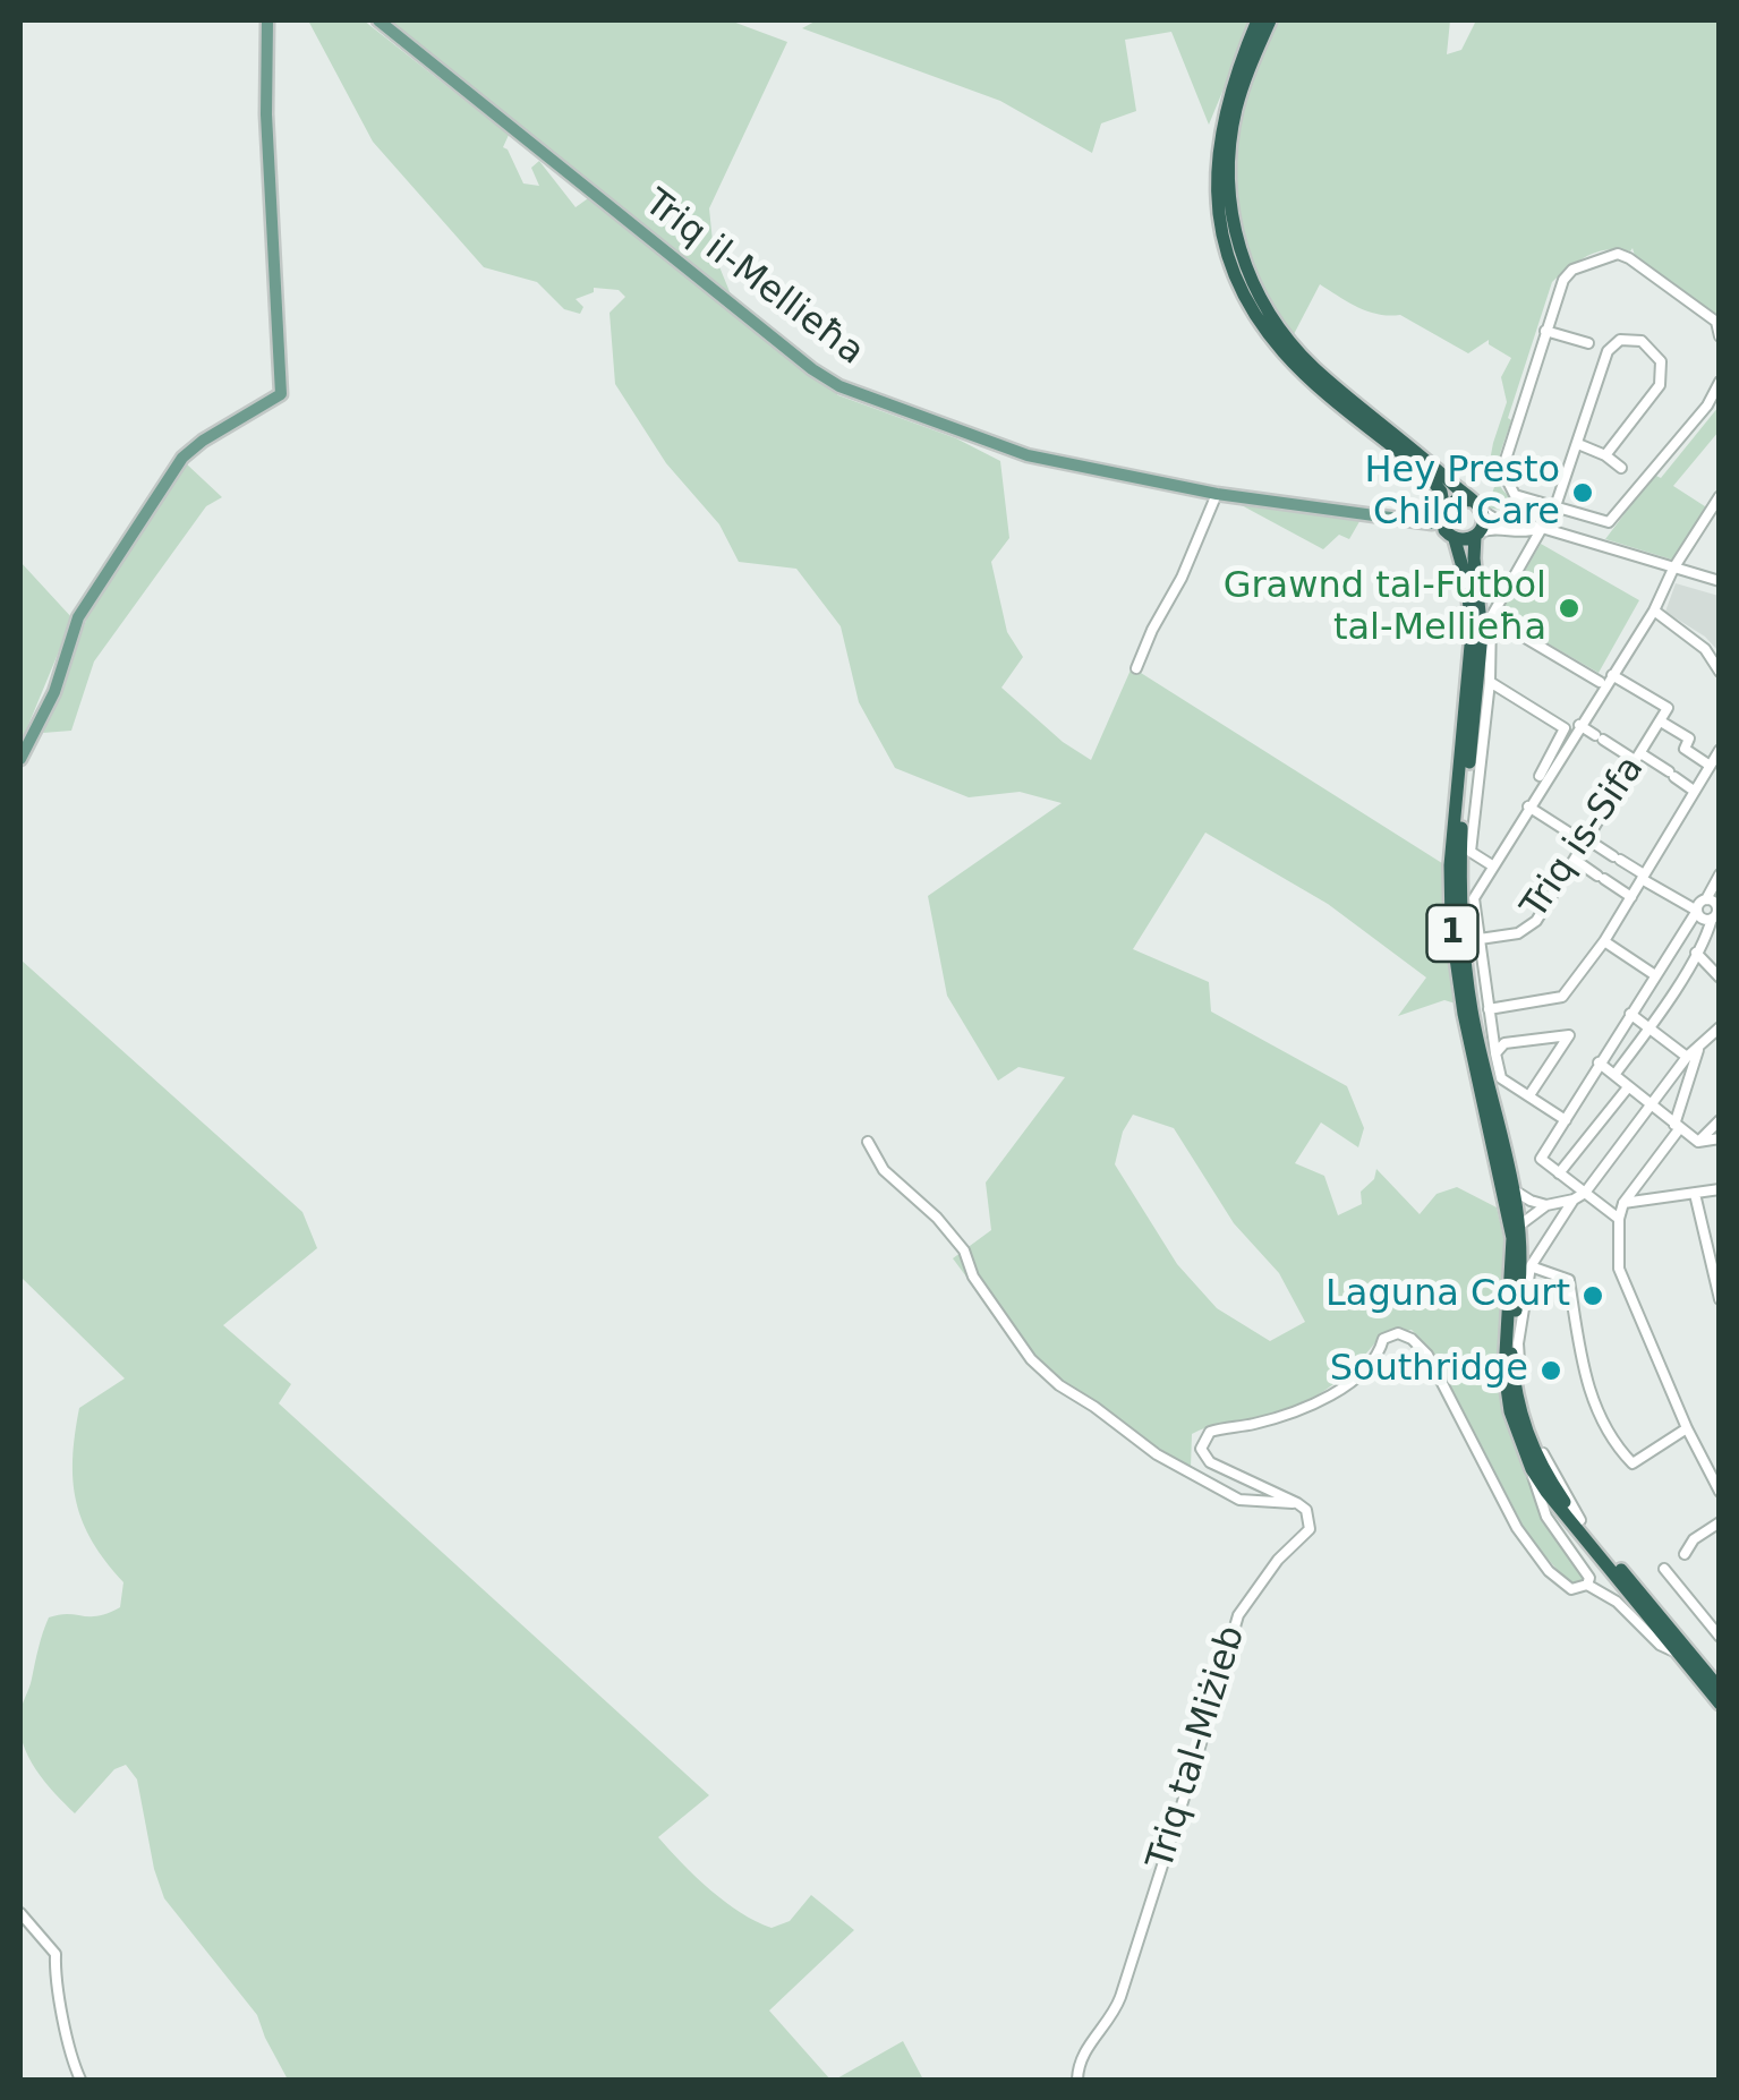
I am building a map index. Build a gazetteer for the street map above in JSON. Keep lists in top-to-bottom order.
{
  "streets": {
    "highway": ["1"],
    "main road": ["Triq il-Mellieħa"],
    "street": ["Triq is-Sifa", "Triq tal-Miżieb"]
  },
  "crossings": [
    ["Triq il-Mellieħa", "1"]
  ],
  "places": [
    "Hey Presto Child Care",
    "Grawnd tal-Futbol tal-Mellieħa",
    "Laguna Court",
    "Southridge"
  ]
}
